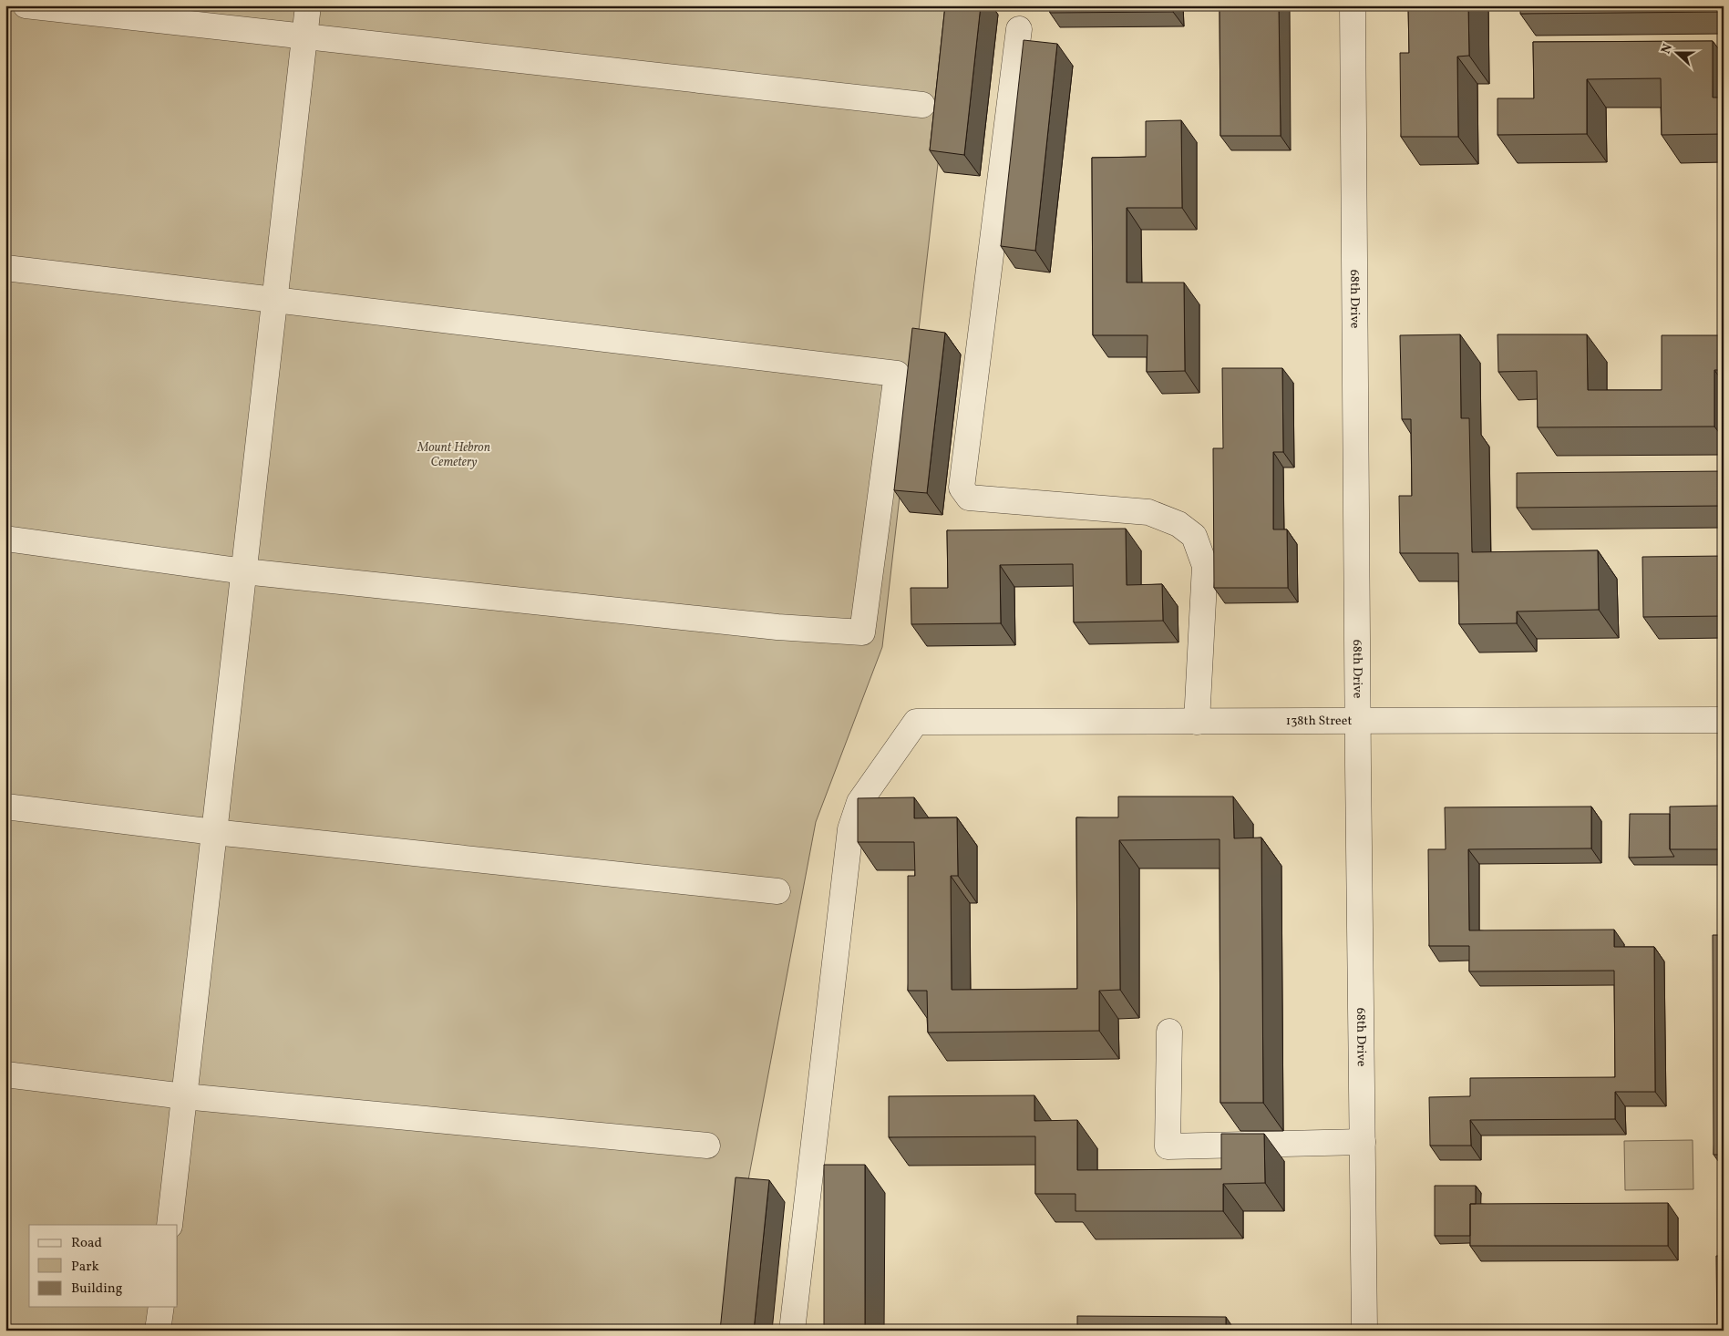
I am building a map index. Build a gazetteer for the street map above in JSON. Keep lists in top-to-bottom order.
{
  "streets": {
    "street": ["68th Drive", "138th Street"]
  },
  "crossings": [
    ["68th Drive", "138th Street"]
  ],
  "parks": ["Mount Hebron Cemetery"],
  "legend": ["Road", "Park", "Building"],
  "north": "left"
}
